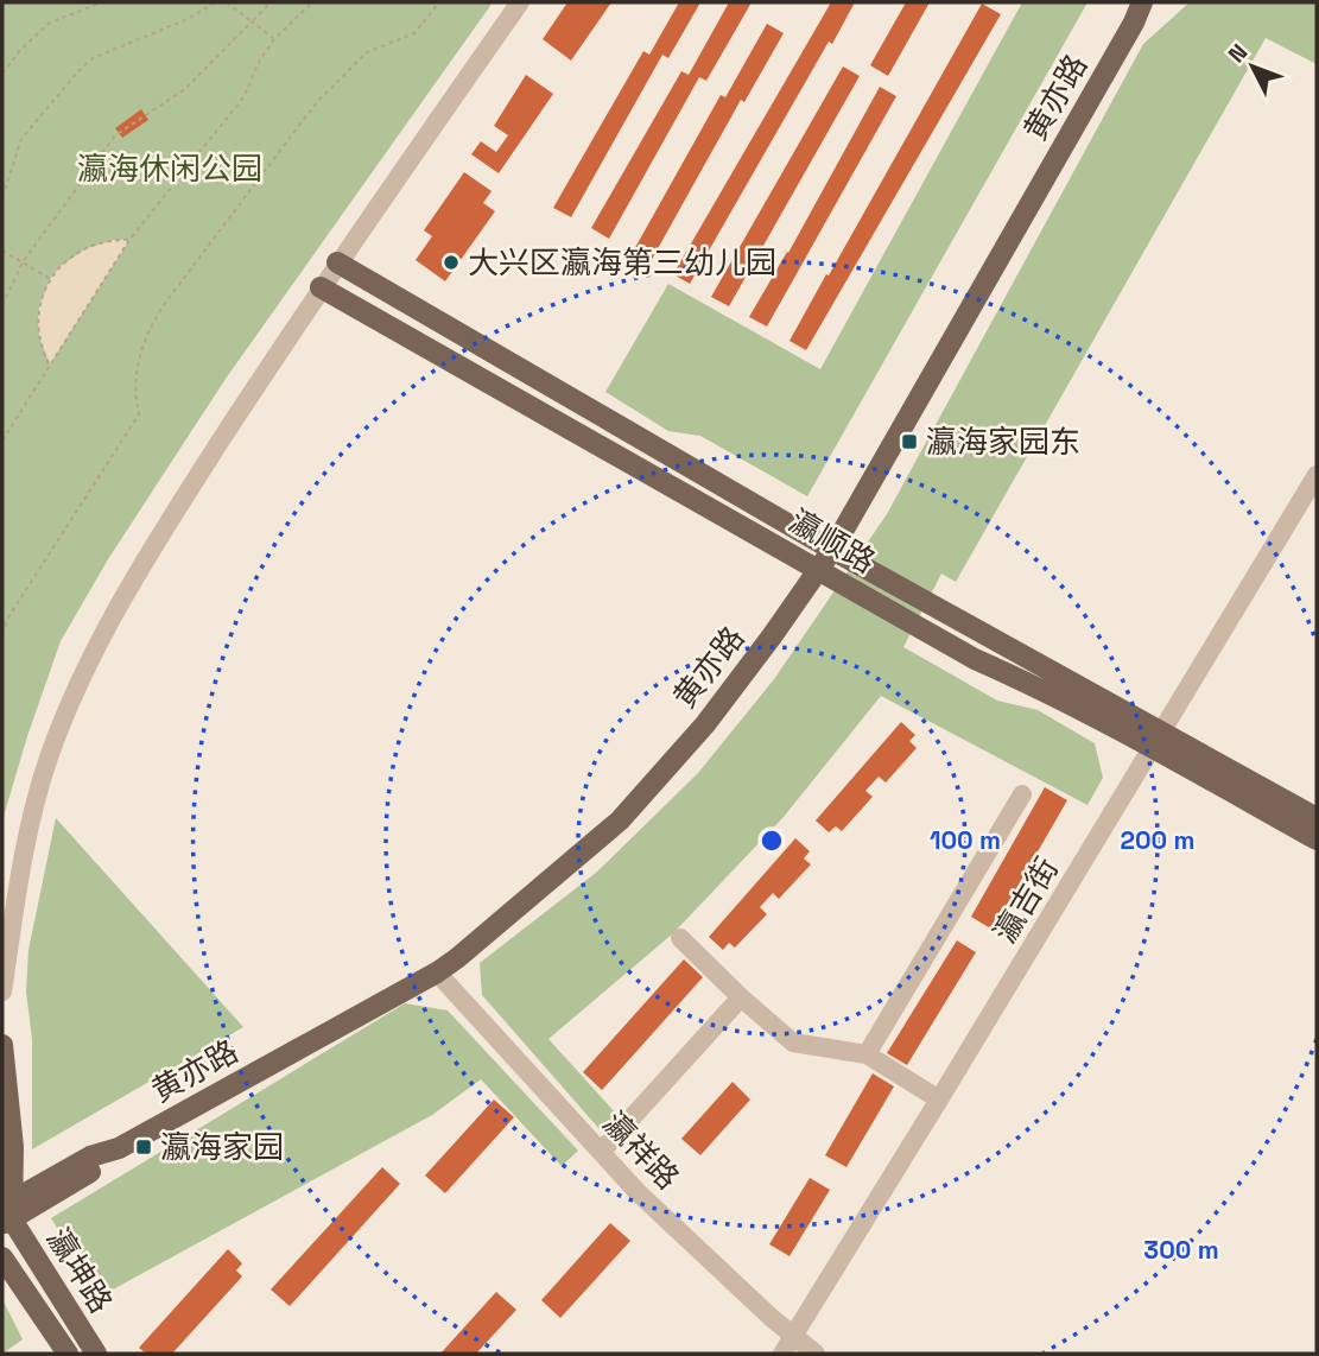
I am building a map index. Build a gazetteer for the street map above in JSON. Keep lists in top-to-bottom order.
{
  "streets": {
    "main road": ["黄亦路", "瀛顺路", "瀛坤路"],
    "street": ["瀛吉街", "瀛祥路"]
  },
  "crossings": [
    ["黄亦路", "瀛顺路"],
    ["黄亦路", "瀛祥路"],
    ["黄亦路", "瀛坤路"],
    ["瀛顺路", "瀛吉街"],
    ["瀛吉街", "瀛祥路"]
  ],
  "parks": ["瀛海休闲公园"],
  "places": {
    "other": ["大兴区瀛海第三幼儿园"],
    "transit": ["瀛海家园东", "瀛海家园"]
  },
  "north": "top left",
  "rings": ["100 m", "200 m", "300 m"]
}
